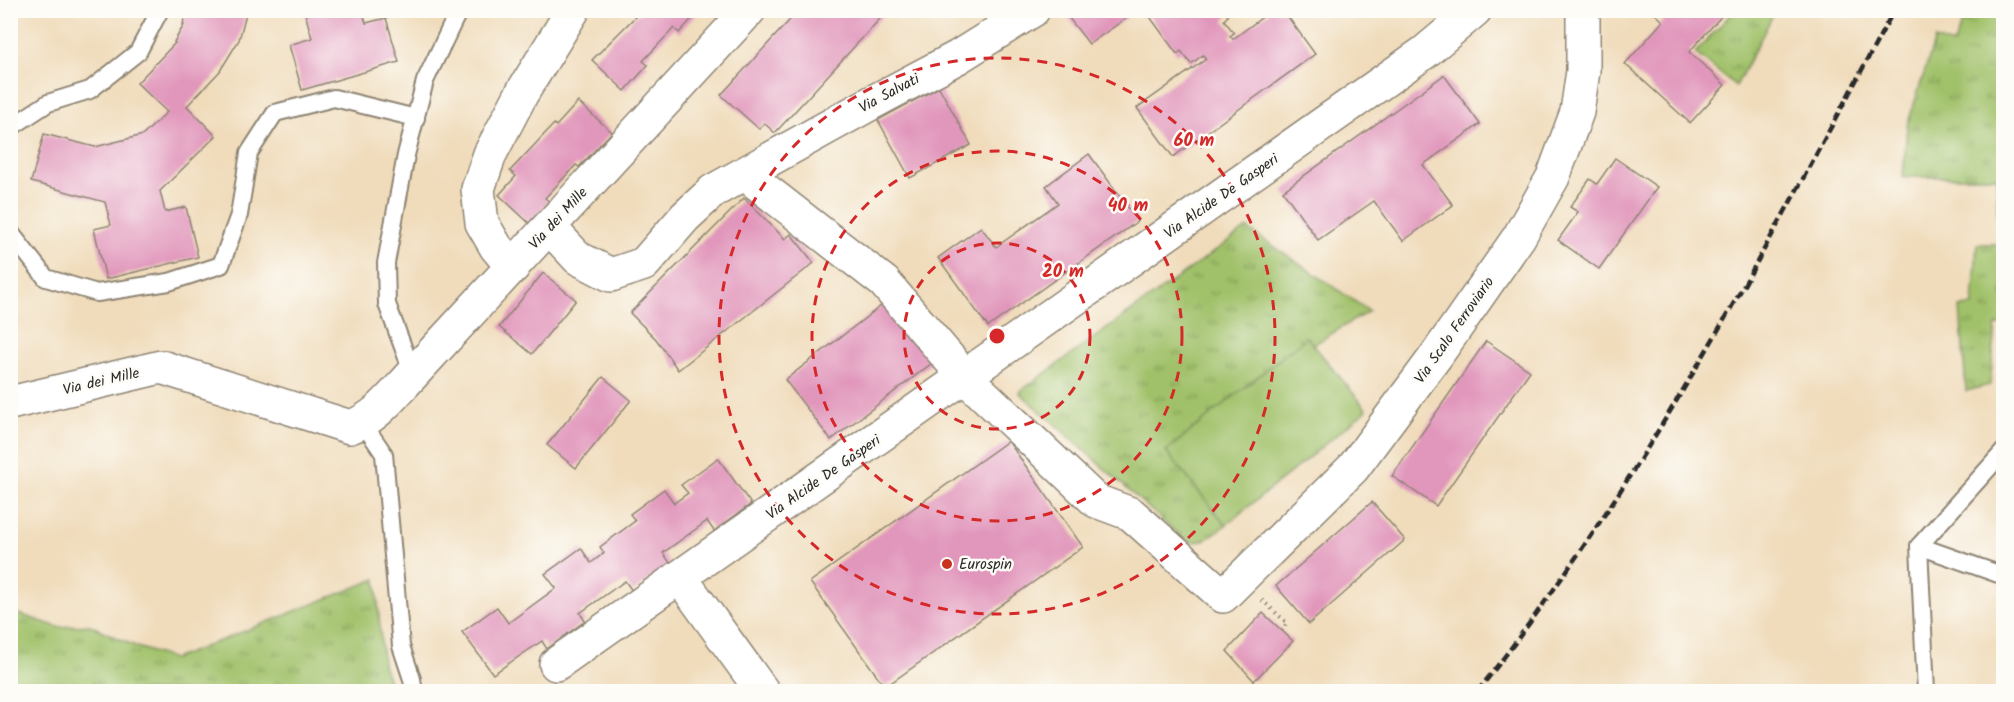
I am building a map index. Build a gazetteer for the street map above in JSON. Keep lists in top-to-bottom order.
{
  "streets": {
    "street": [
      "Via Salvati",
      "Via Alcide De Gasperi",
      "Via dei Mille",
      "Via Scalo Ferroviario"
    ]
  },
  "crossings": [
    ["Via Salvati", "Via dei Mille"]
  ],
  "places": ["Eurospin"],
  "rings": ["60 m", "40 m", "20 m"]
}
